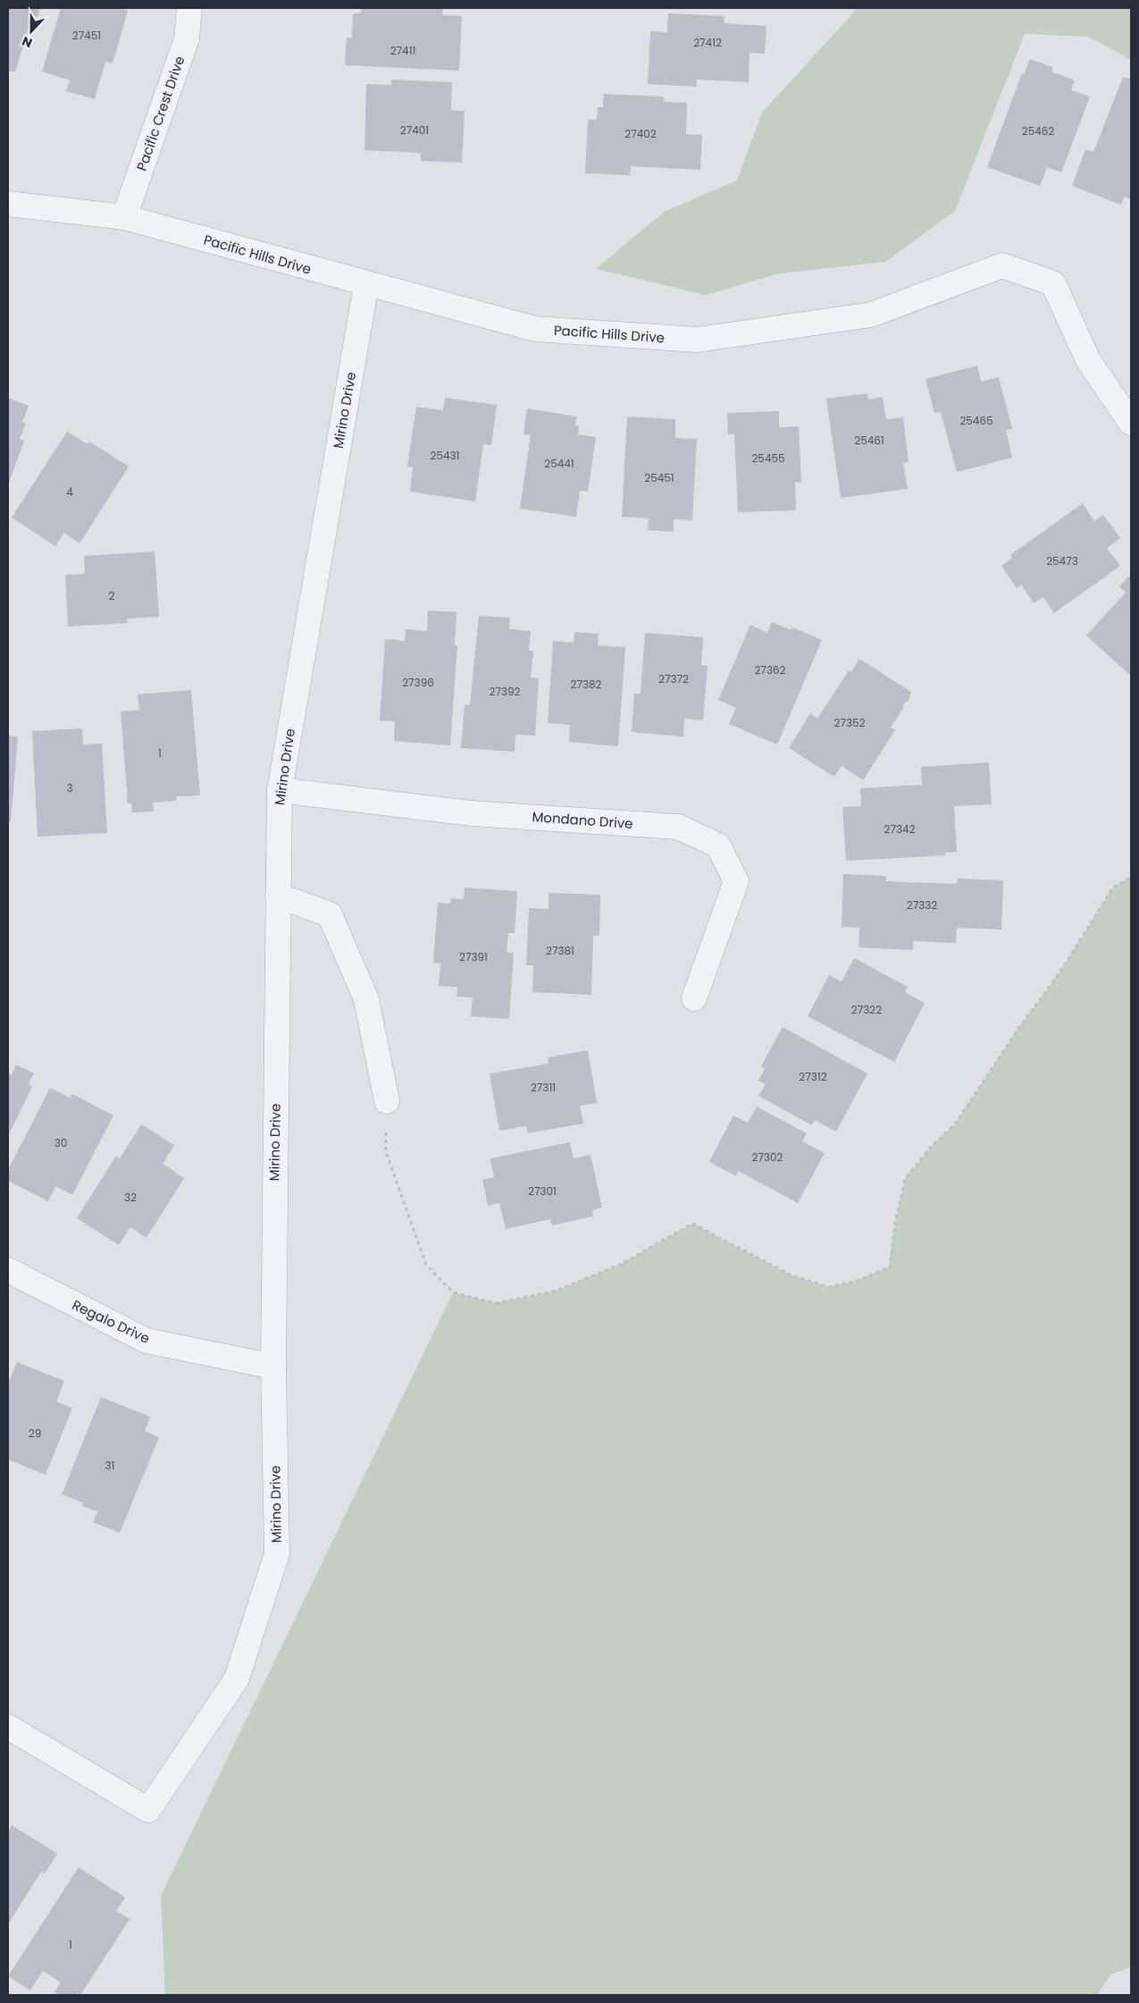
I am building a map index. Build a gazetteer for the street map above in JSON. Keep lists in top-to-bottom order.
{
  "streets": {
    "street": [
      "Pacific Crest Drive",
      "Pacific Hills Drive",
      "Mirino Drive",
      "Mondano Drive",
      "Regalo Drive"
    ]
  },
  "crossings": [
    ["Pacific Crest Drive", "Pacific Hills Drive"],
    ["Pacific Hills Drive", "Mirino Drive"],
    ["Mirino Drive", "Mondano Drive"],
    ["Mirino Drive", "Regalo Drive"]
  ],
  "house_numbers": [
    "27451",
    "27412",
    "27411",
    "27401",
    "25462",
    "27402",
    "25465",
    "25461",
    "25431",
    "25455",
    "25441",
    "25451",
    "4",
    "25473",
    "2",
    "27362",
    "27372",
    "27396",
    "27382",
    "27392",
    "27352",
    "1",
    "3",
    "27342",
    "27332",
    "27381",
    "27391",
    "27322",
    "27312",
    "27311",
    "30",
    "27302",
    "27301",
    "32",
    "29",
    "31",
    "1"
  ],
  "north": "bottom"
}
